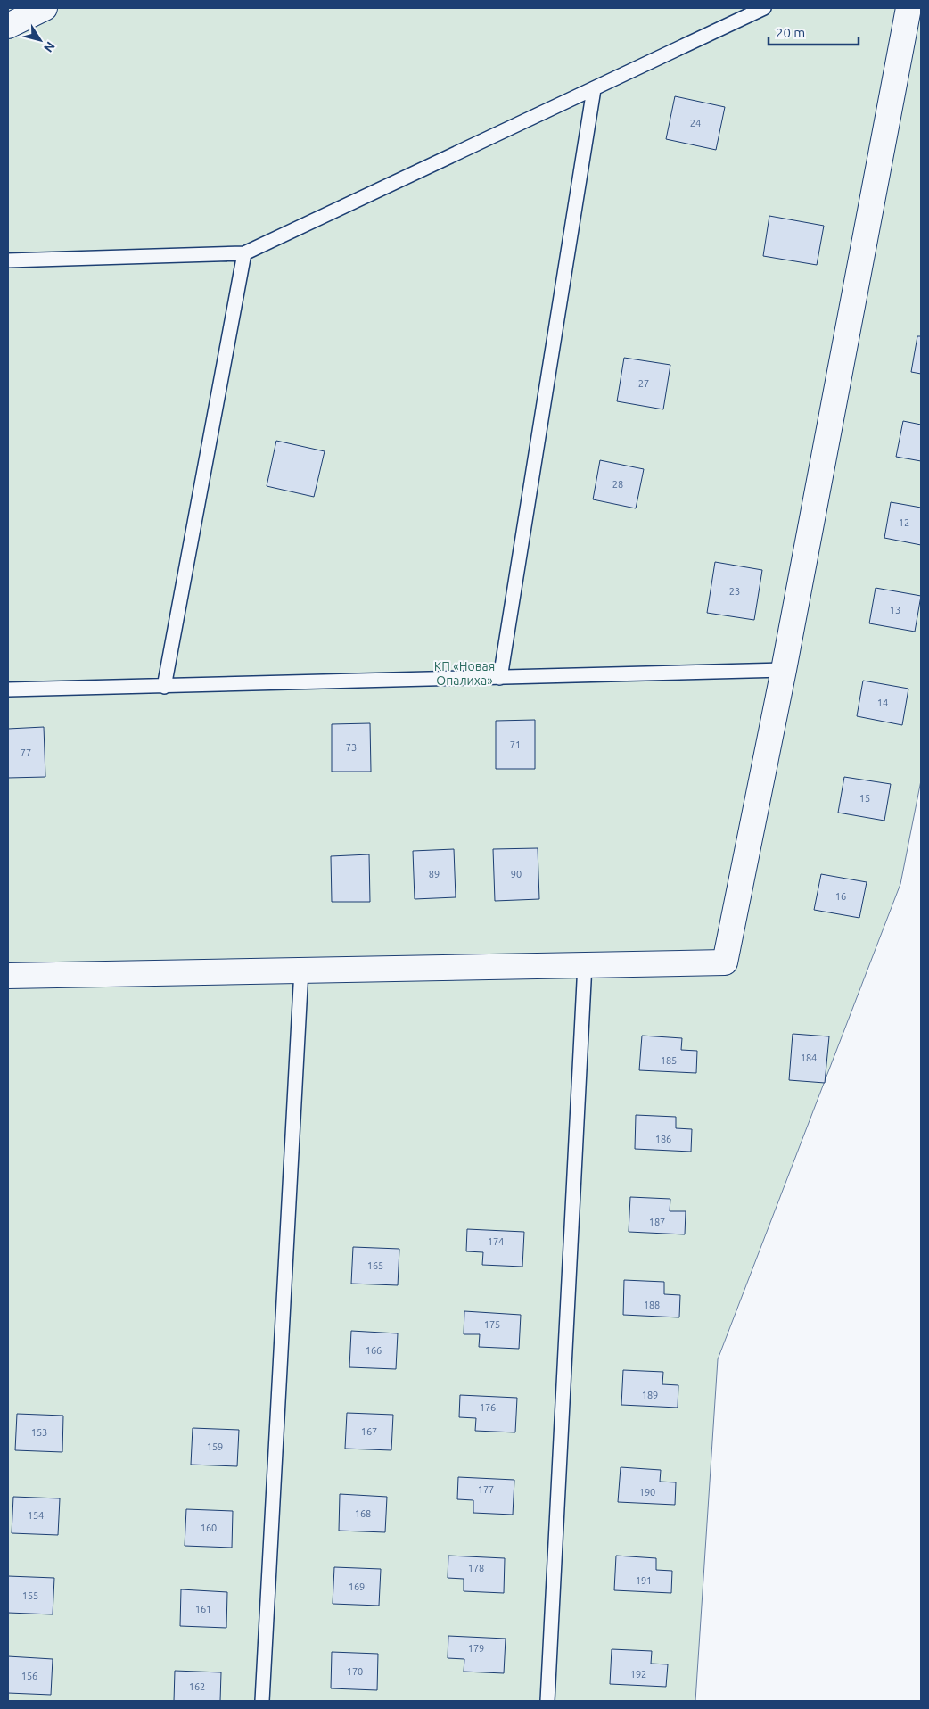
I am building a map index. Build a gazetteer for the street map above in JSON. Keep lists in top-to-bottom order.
{
  "parks": ["КП «Новая Опалиха»"],
  "house_numbers": [
    "24",
    "27",
    "28",
    "12",
    "23",
    "13",
    "14",
    "71",
    "73",
    "77",
    "15",
    "89",
    "90",
    "16",
    "184",
    "185",
    "186",
    "187",
    "174",
    "165",
    "188",
    "175",
    "166",
    "189",
    "176",
    "167",
    "153",
    "159",
    "177",
    "190",
    "168",
    "154",
    "160",
    "178",
    "191",
    "169",
    "155",
    "161",
    "179",
    "170",
    "192",
    "156",
    "162"
  ],
  "scale_bar": "20 m",
  "north": "bottom right"
}
